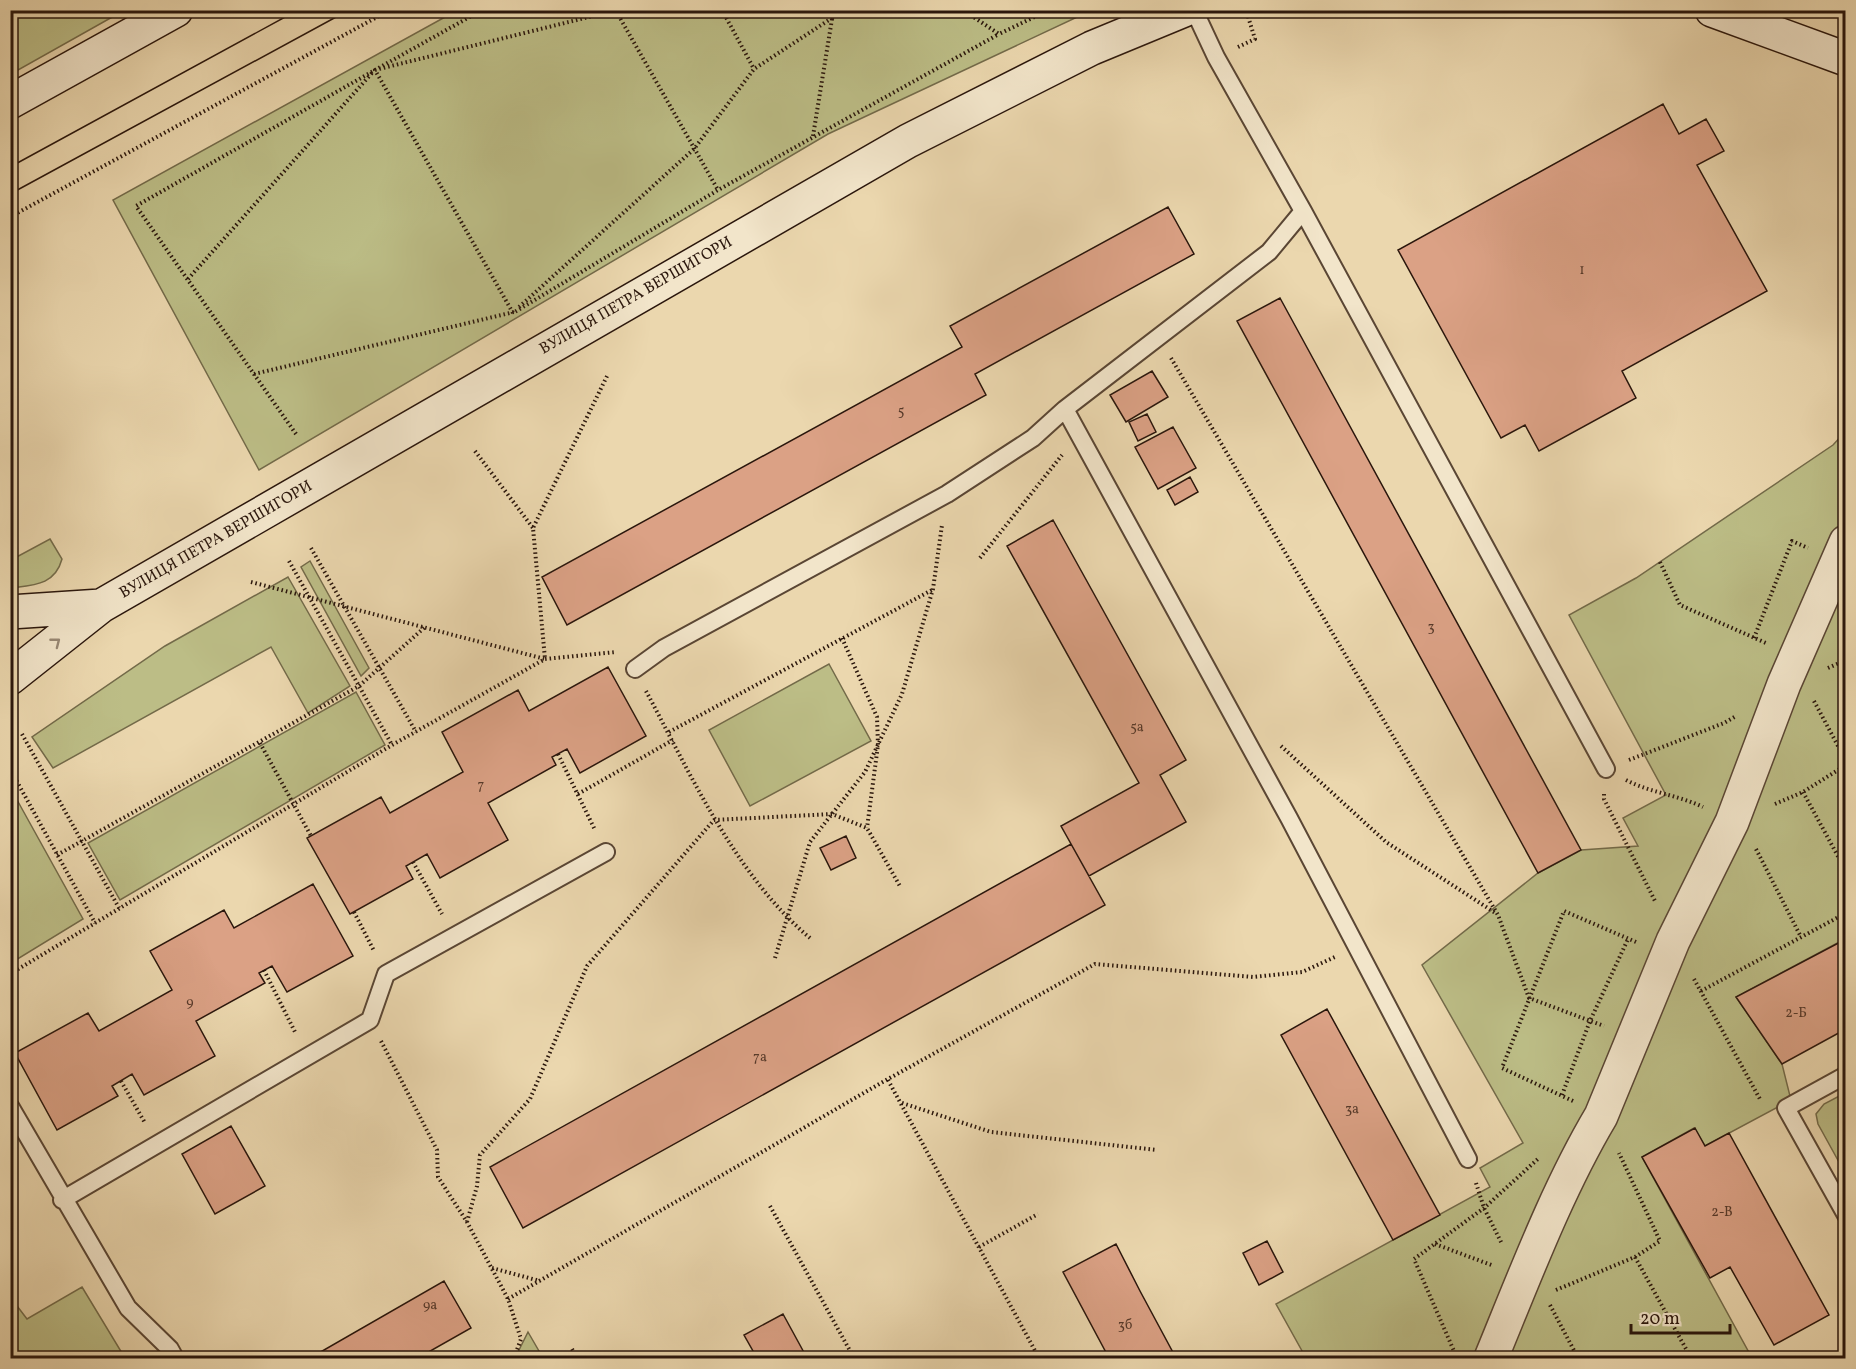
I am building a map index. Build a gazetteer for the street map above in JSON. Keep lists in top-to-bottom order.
{
  "streets": {
    "main road": ["ВУЛИЦЯ ПЕТРА ВЕРШИГОРИ"]
  },
  "house_numbers": [
    "1",
    "5",
    "3",
    "5а",
    "7",
    "9",
    "2-Б",
    "7а",
    "3а",
    "2-В",
    "9а",
    "3б"
  ],
  "scale_bar": "20 m"
}
